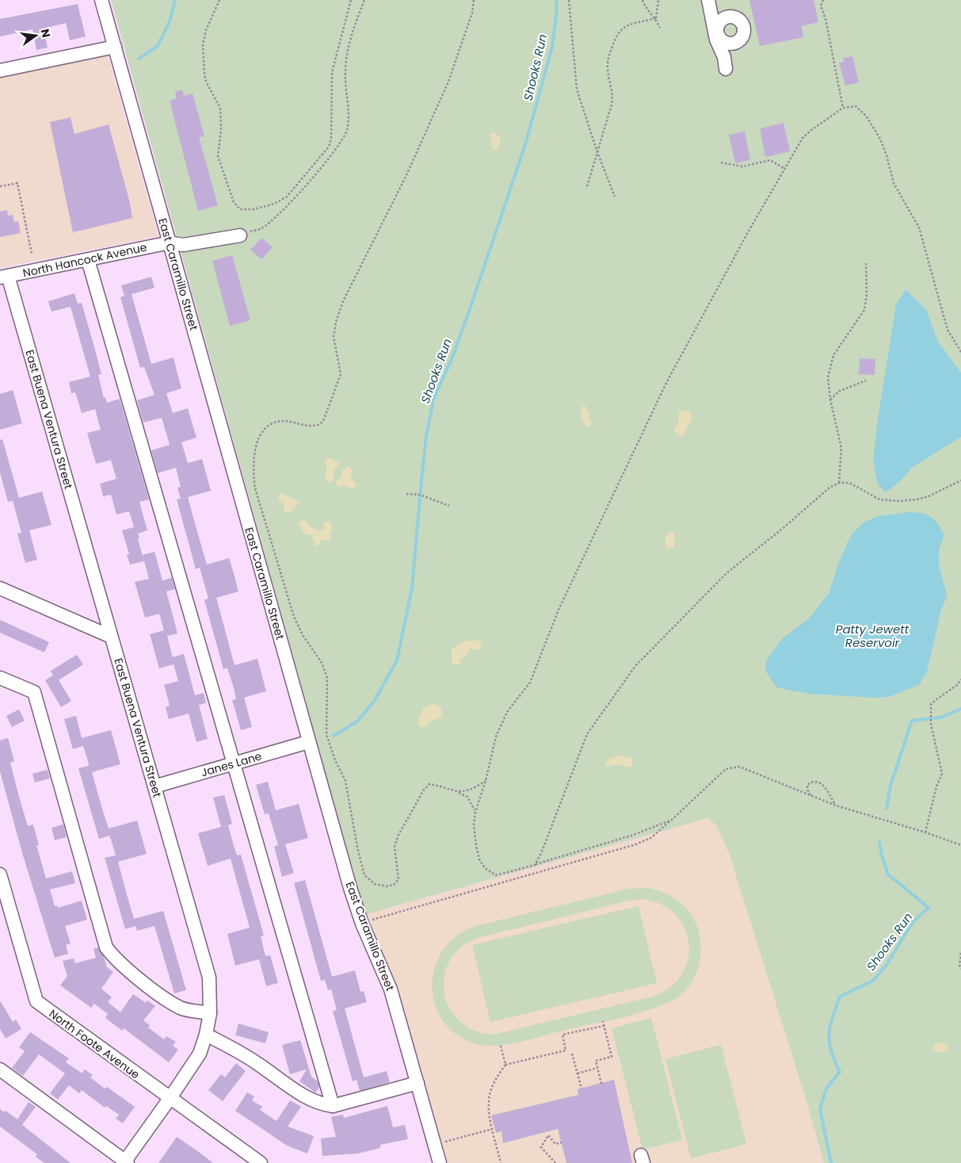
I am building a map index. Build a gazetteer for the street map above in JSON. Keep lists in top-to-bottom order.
{
  "streets": {
    "street": [
      "North Hancock Avenue",
      "East Caramillo Street",
      "East Buena Ventura Street",
      "Janes Lane",
      "North Foote Avenue"
    ]
  },
  "crossings": [
    ["North Hancock Avenue", "East Caramillo Street"],
    ["North Hancock Avenue", "East Buena Ventura Street"],
    ["East Caramillo Street", "Janes Lane"],
    ["East Buena Ventura Street", "Janes Lane"],
    ["East Buena Ventura Street", "North Foote Avenue"]
  ],
  "water": ["Shooks Run", "Patty Jewett Reservoir"],
  "north": "right"
}
